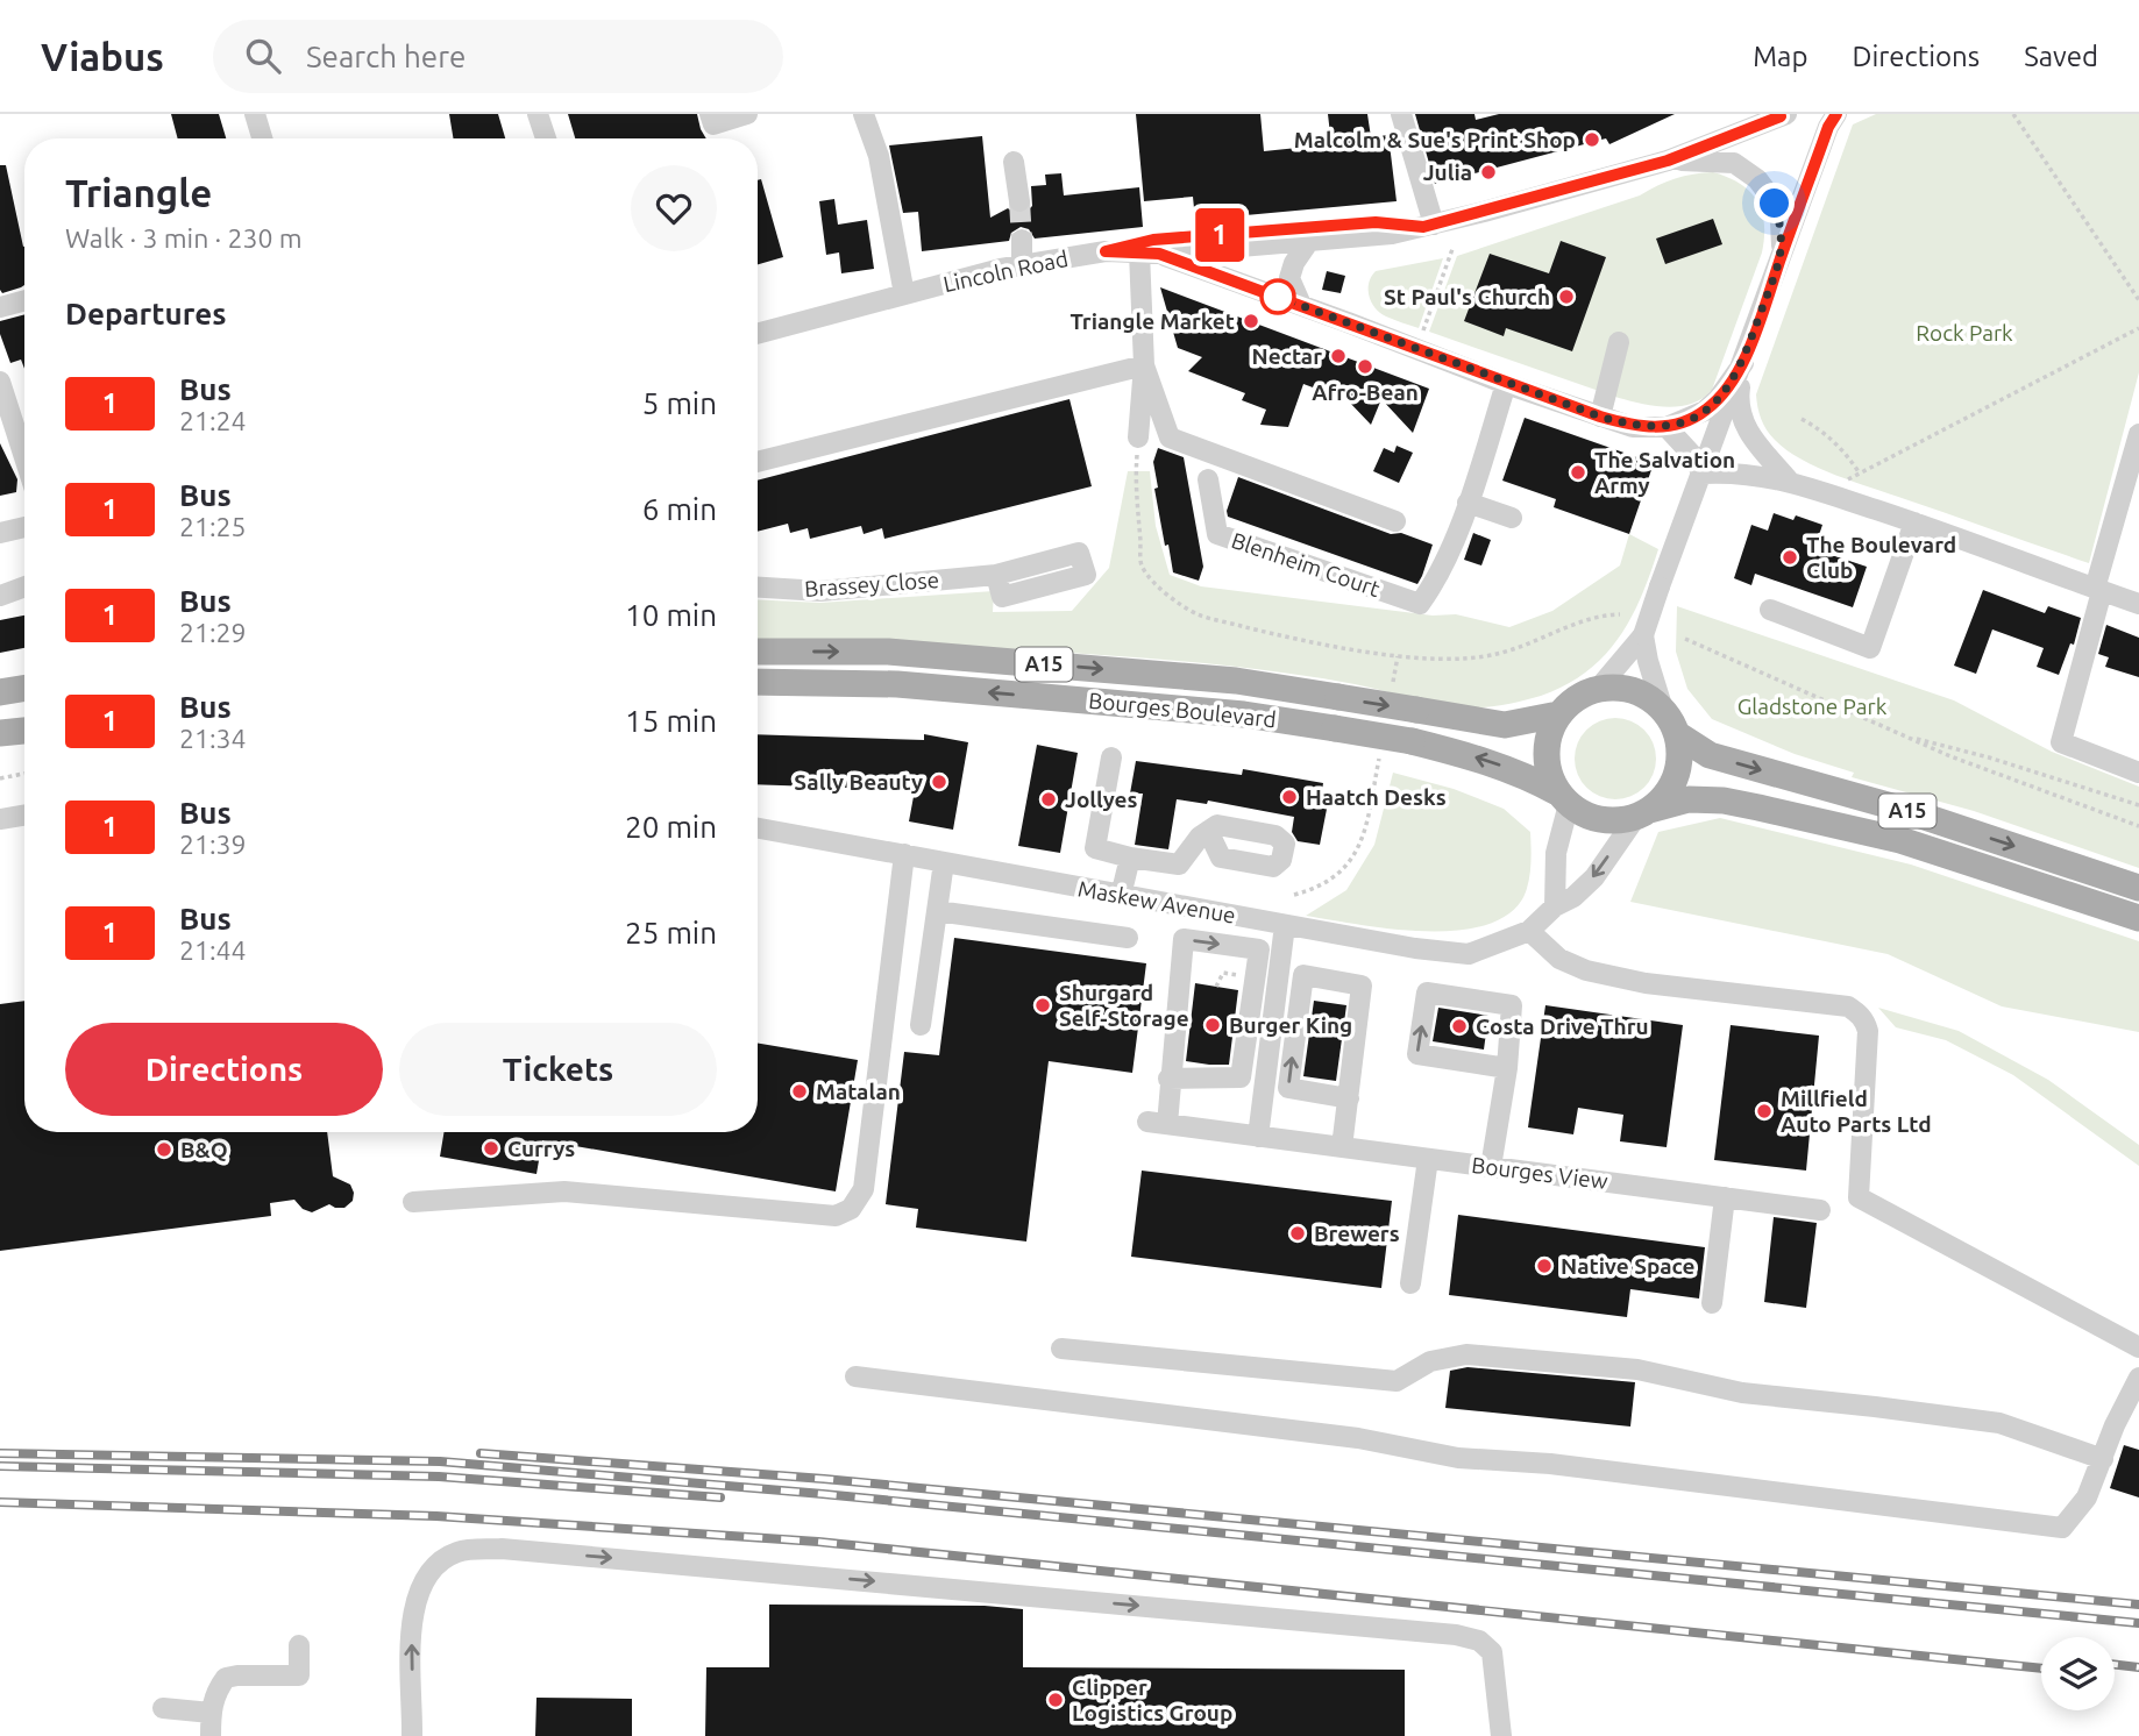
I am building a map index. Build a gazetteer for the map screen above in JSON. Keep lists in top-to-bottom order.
{
  "streets": {
    "main road": ["A15", "Bourges Boulevard"],
    "street": [
      "Lincoln Road",
      "Blenheim Court",
      "Brassey Close",
      "Maskew Avenue",
      "Bourges View"
    ]
  },
  "crossings": [
    ["A15", "Bourges Boulevard"],
    ["A15", "Maskew Avenue"],
    ["Bourges Boulevard", "Maskew Avenue"]
  ],
  "parks": ["Rock Park", "Gladstone Park"],
  "places": [
    "Malcolm & Sue's Print Shop",
    "Julia",
    "St Paul's Church",
    "Triangle Market",
    "Nectar",
    "Afro-Bean",
    "The Salvation Army",
    "The Boulevard Club",
    "Sally Beauty",
    "Haatch Desks",
    "Jollyes",
    "Shurgard Self-Storage",
    "Burger King",
    "Costa Drive Thru",
    "Matalan",
    "Millfield Auto Parts Ltd",
    "Currys",
    "B&Q",
    "Brewers",
    "Native Space",
    "Clipper Logistics Group"
  ],
  "lines": ["bus line 1"],
  "page": {
    "header": "Viabus",
    "search": "Search here",
    "nav": ["Map", "Directions", "Saved"],
    "on_map": "1",
    "heading": [
      ["Triangle", "Walk · 3 min · 230 m"],
      "Departures"
    ],
    "list": [
      {
        "mark": "1",
        "name": "Bus",
        "note": "21:24",
        "value": "5 min"
      },
      {
        "mark": "1",
        "name": "Bus",
        "note": "21:25",
        "value": "6 min"
      },
      {
        "mark": "1",
        "name": "Bus",
        "note": "21:29",
        "value": "10 min"
      },
      {
        "mark": "1",
        "name": "Bus",
        "note": "21:34",
        "value": "15 min"
      },
      {
        "mark": "1",
        "name": "Bus",
        "note": "21:39",
        "value": "20 min"
      },
      {
        "mark": "1",
        "name": "Bus",
        "note": "21:44",
        "value": "25 min"
      }
    ],
    "buttons": ["Directions", "Tickets"]
  }
}
